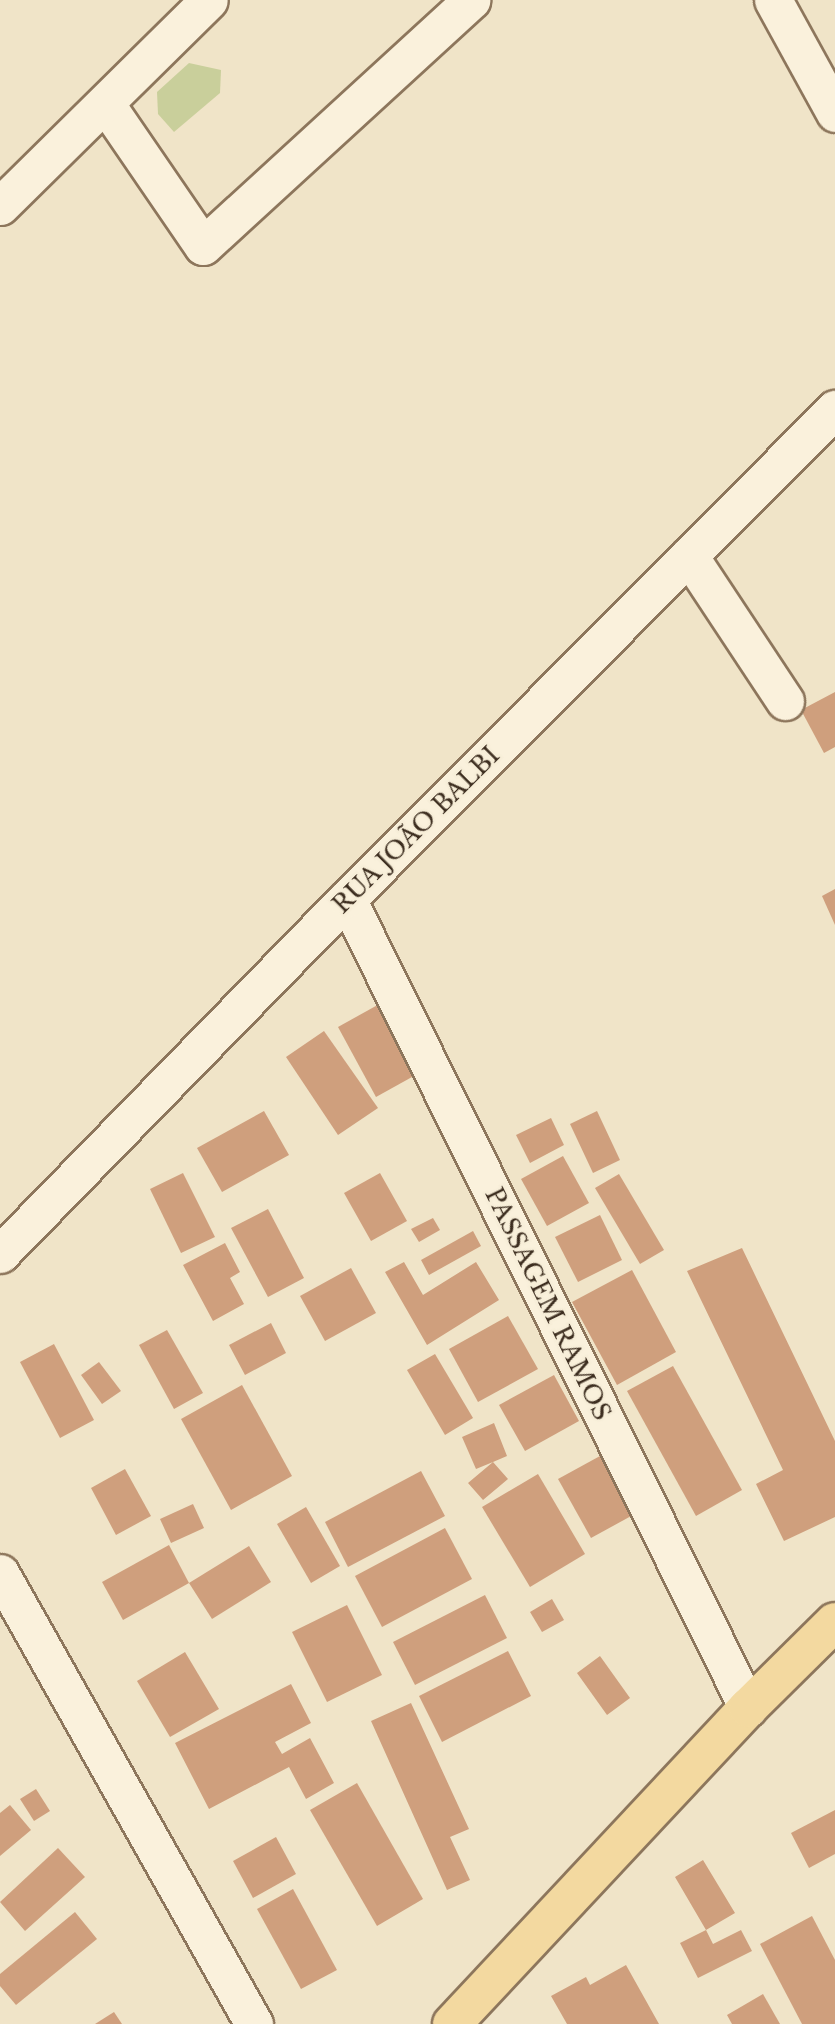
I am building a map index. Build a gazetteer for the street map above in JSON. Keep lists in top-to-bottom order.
{
  "streets": {
    "street": ["RUA JOÃO BALBI", "PASSAGEM RAMOS"]
  },
  "crossings": [
    ["RUA JOÃO BALBI", "PASSAGEM RAMOS"]
  ]
}
